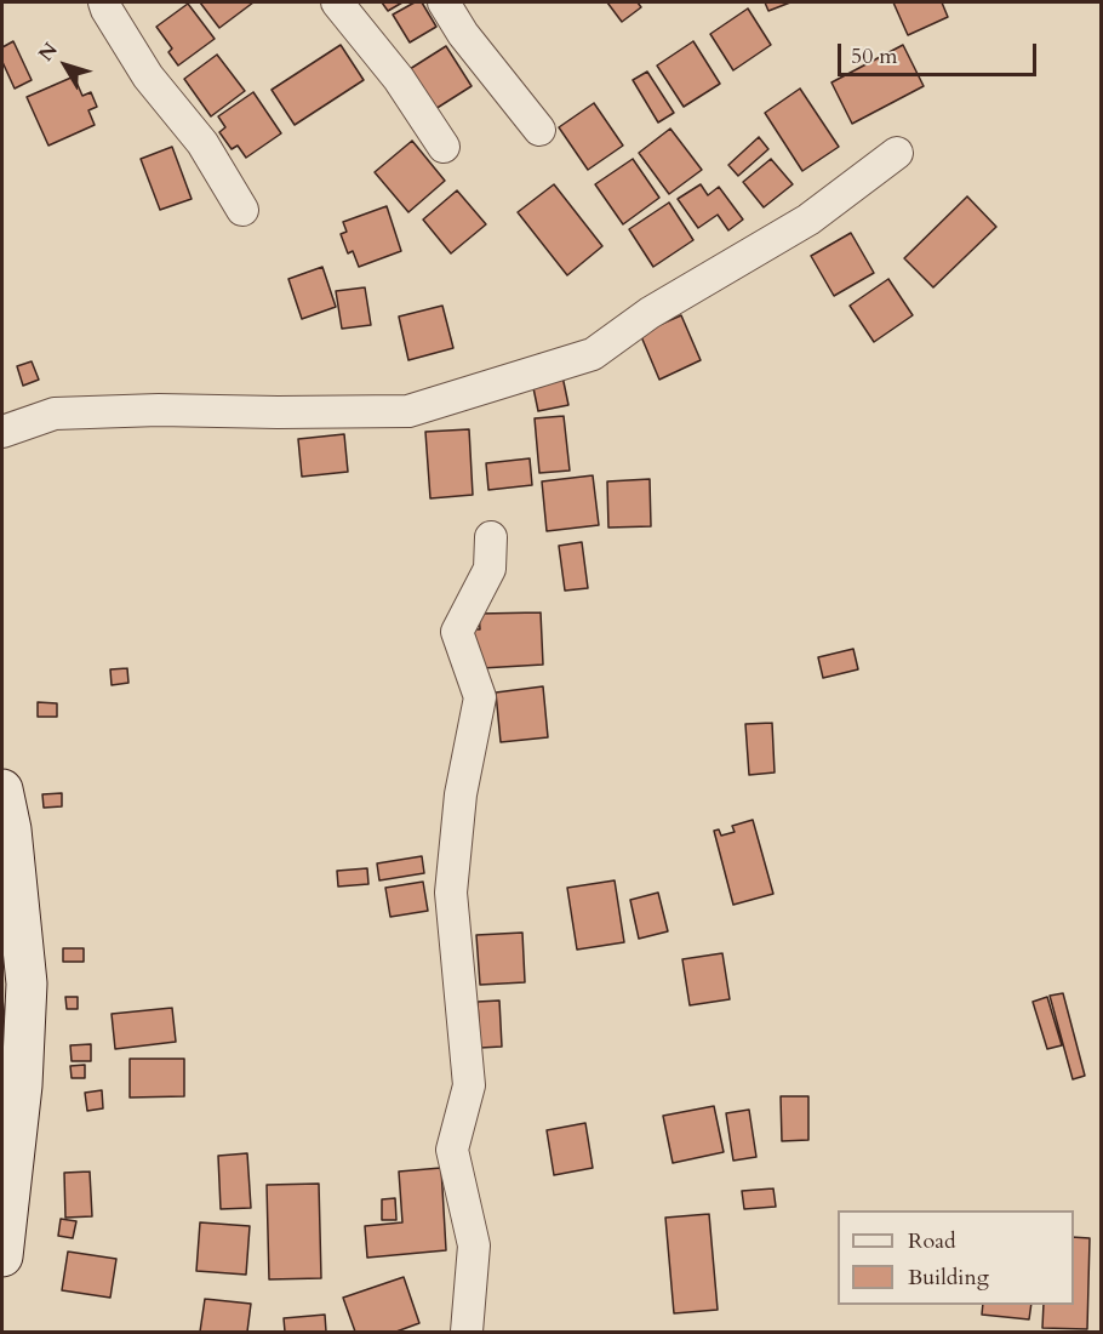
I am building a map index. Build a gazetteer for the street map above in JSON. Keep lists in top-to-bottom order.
{
  "legend": ["Road", "Building"],
  "scale_bar": "50 m",
  "north": "top left"
}
